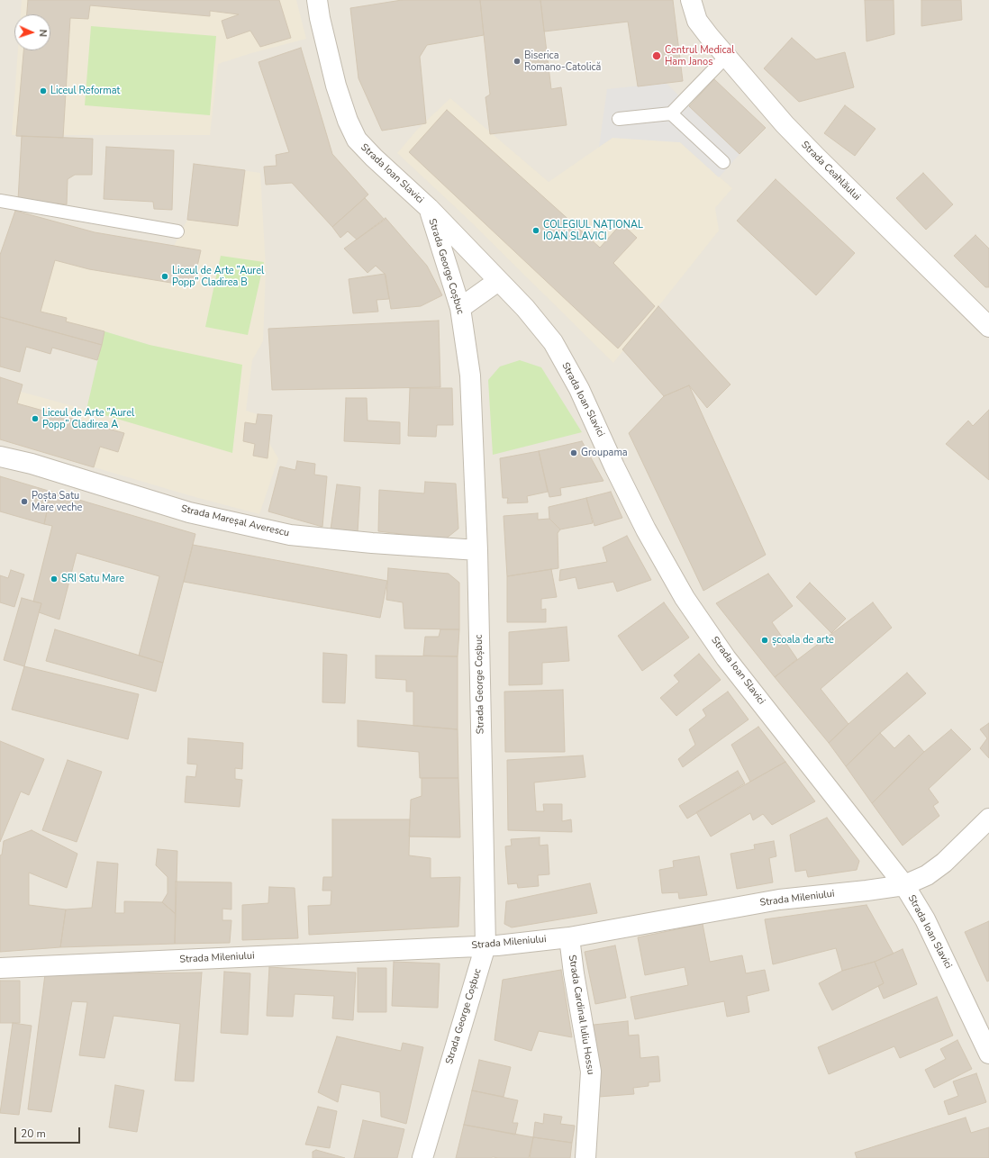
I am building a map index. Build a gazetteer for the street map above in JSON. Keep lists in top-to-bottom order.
{
  "streets": {
    "street": [
      "Strada Ceahlăului",
      "Strada Ioan Slavici",
      "Strada George Coșbuc",
      "Strada Mareșal Averescu",
      "Strada Mileniului",
      "Strada Cardinal Iuliu Hossu"
    ]
  },
  "crossings": [
    ["Strada Ioan Slavici", "Strada George Coșbuc"],
    ["Strada Ioan Slavici", "Strada Mileniului"],
    ["Strada George Coșbuc", "Strada Mareșal Averescu"],
    ["Strada George Coșbuc", "Strada Mileniului"],
    ["Strada Mileniului", "Strada Cardinal Iuliu Hossu"]
  ],
  "places": [
    "Centrul Medical Ham Janos",
    "Biserica Romano-Catolică",
    "Liceul Reformat",
    "COLEGIUL NAŢIONAL IOAN SLAVICI",
    "Liceul de Arte ”Aurel Popp” Cladirea B",
    "Liceul de Arte ”Aurel Popp” Cladirea A",
    "Groupama",
    "Poșta Satu Mare veche",
    "SRI Satu Mare",
    "școala de arte"
  ],
  "scale_bar": "20 m",
  "north": "right"
}
